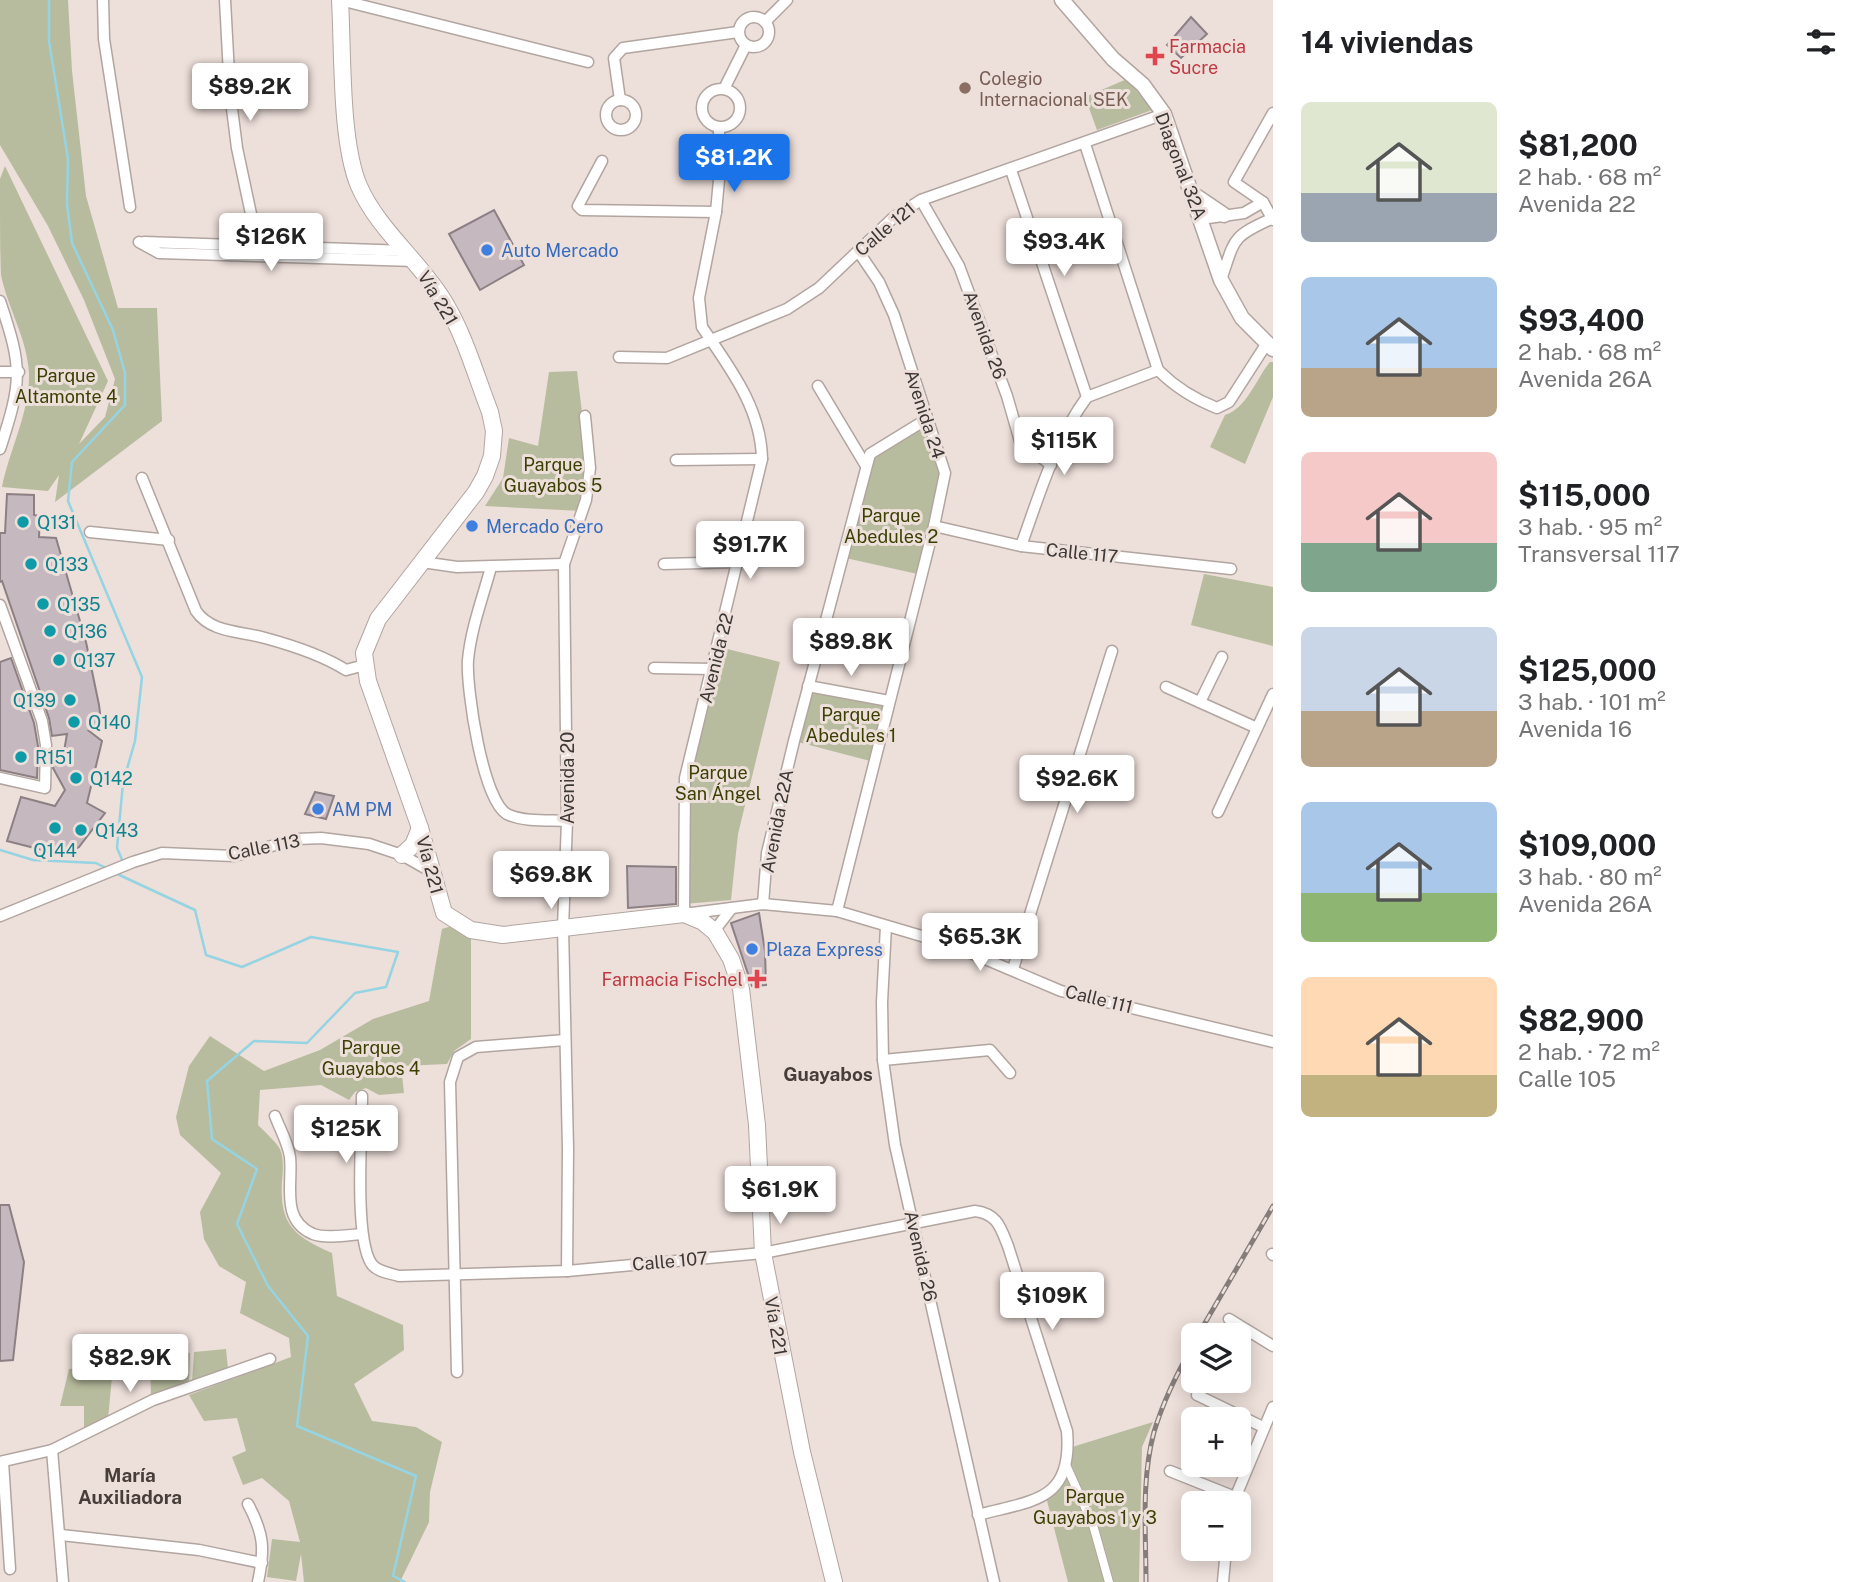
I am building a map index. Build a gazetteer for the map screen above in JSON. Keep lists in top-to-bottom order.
{
  "streets": {
    "main road": ["Vía 221"],
    "street": [
      "Diagonal 32A",
      "Calle 121",
      "Avenida 26",
      "Avenida 24",
      "Calle 117",
      "Avenida 22",
      "Avenida 20",
      "Avenida 22A",
      "Calle 113",
      "Calle 111",
      "Calle 107"
    ]
  },
  "crossings": [
    ["Diagonal 32A", "Calle 121"],
    ["Calle 121", "Avenida 26"],
    ["Calle 121", "Avenida 24"],
    ["Calle 121", "Avenida 22"],
    ["Vía 221", "Avenida 22"],
    ["Vía 221", "Avenida 20"],
    ["Vía 221", "Calle 113"],
    ["Vía 221", "Calle 111"],
    ["Vía 221", "Calle 107"],
    ["Avenida 26", "Calle 111"],
    ["Avenida 26", "Calle 107"],
    ["Avenida 24", "Calle 117"],
    ["Avenida 24", "Avenida 22A"],
    ["Avenida 24", "Calle 111"],
    ["Avenida 22", "Calle 111"],
    ["Avenida 20", "Calle 107"],
    ["Avenida 22A", "Calle 111"]
  ],
  "districts": ["Guayabos", "María Auxiliadora"],
  "parks": [
    "Parque Altamonte 4",
    "Parque Guayabos 5",
    "Parque Abedules 2",
    "Parque Abedules 1",
    "Parque San Ángel",
    "Parque Guayabos 4",
    "Parque Guayabos 1 y 3"
  ],
  "places": {
    "health": ["Farmacia Sucre", "Farmacia Fischel"],
    "other": [
      "Colegio Internacional SEK",
      "Auto Mercado",
      "Q131",
      "Mercado Cero",
      "Q133",
      "Q135",
      "Q136",
      "Q137",
      "Q139",
      "Q140",
      "R151",
      "Q142",
      "AM PM",
      "Q144",
      "Q143",
      "Plaza Express"
    ]
  },
  "page": {
    "heading": "14 viviendas",
    "price": [
      "$89.2K",
      "$81.2K",
      "$126K",
      "$93.4K",
      "$115K",
      "$91.7K",
      "$89.8K",
      "$92.6K",
      "$69.8K",
      "$65.3K",
      "$125K",
      "$61.9K",
      "$109K",
      "$82.9K"
    ],
    "list": [
      {
        "name": "$81,200",
        "note": "2 hab. · 68 m² · Avenida 22"
      },
      {
        "name": "$93,400",
        "note": "2 hab. · 68 m² · Avenida 26A"
      },
      {
        "name": "$115,000",
        "note": "3 hab. · 95 m² · Transversal 117"
      },
      {
        "name": "$125,000",
        "note": "3 hab. · 101 m² · Avenida 16"
      },
      {
        "name": "$109,000",
        "note": "3 hab. · 80 m² · Avenida 26A"
      },
      {
        "name": "$82,900",
        "note": "2 hab. · 72 m² · Calle 105"
      }
    ],
    "map_buttons": ["+", "−"]
  }
}
